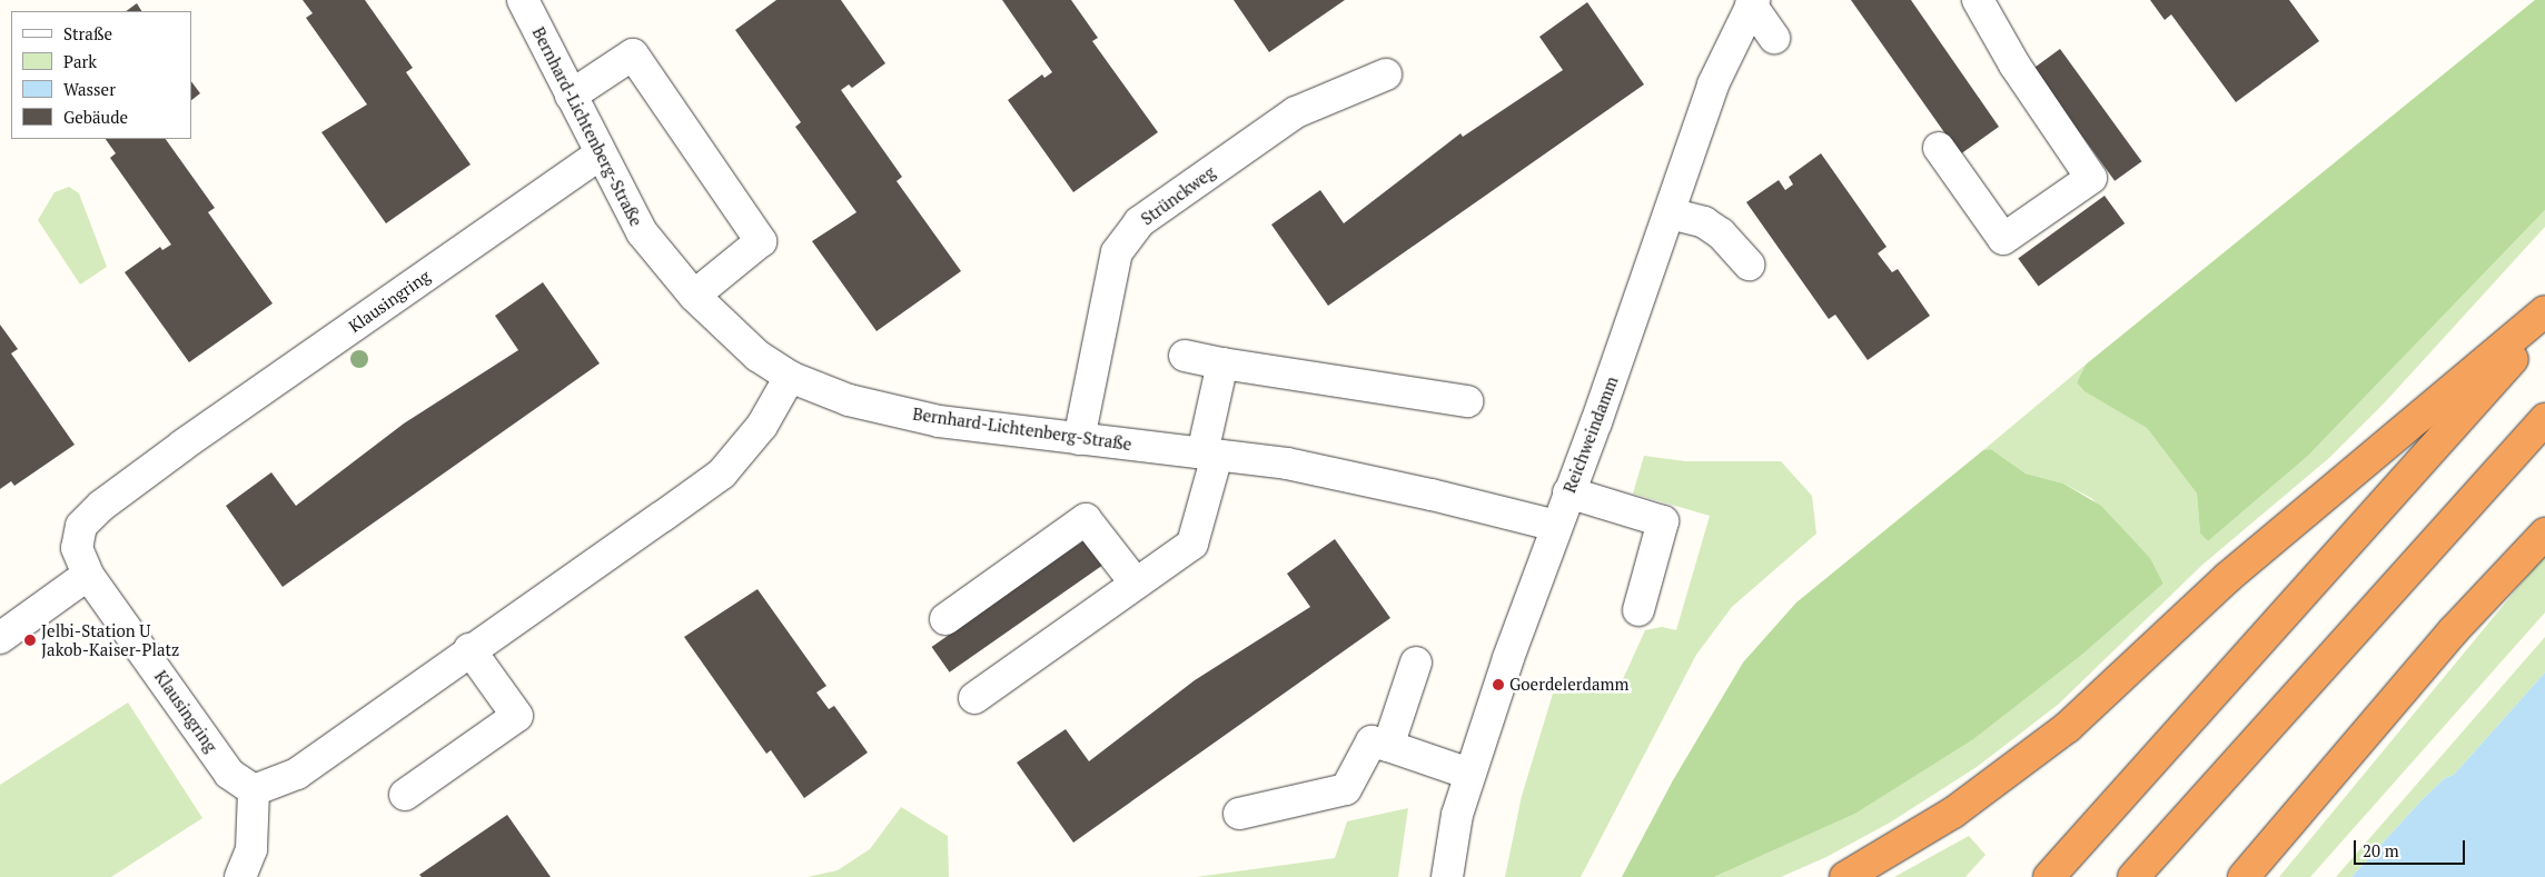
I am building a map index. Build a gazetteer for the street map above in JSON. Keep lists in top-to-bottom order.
{
  "streets": {
    "street": [
      "Bernhard-Lichtenberg-Straße",
      "Strünckweg",
      "Klausingring",
      "Reichweindamm"
    ]
  },
  "crossings": [
    ["Bernhard-Lichtenberg-Straße", "Strünckweg"],
    ["Bernhard-Lichtenberg-Straße", "Klausingring"],
    ["Bernhard-Lichtenberg-Straße", "Reichweindamm"]
  ],
  "places": ["Jelbi-Station U Jakob-Kaiser-Platz", "Goerdelerdamm"],
  "legend": [
    "Straße",
    "Park",
    "Wasser",
    "Gebäude"
  ],
  "scale_bar": "20 m"
}
